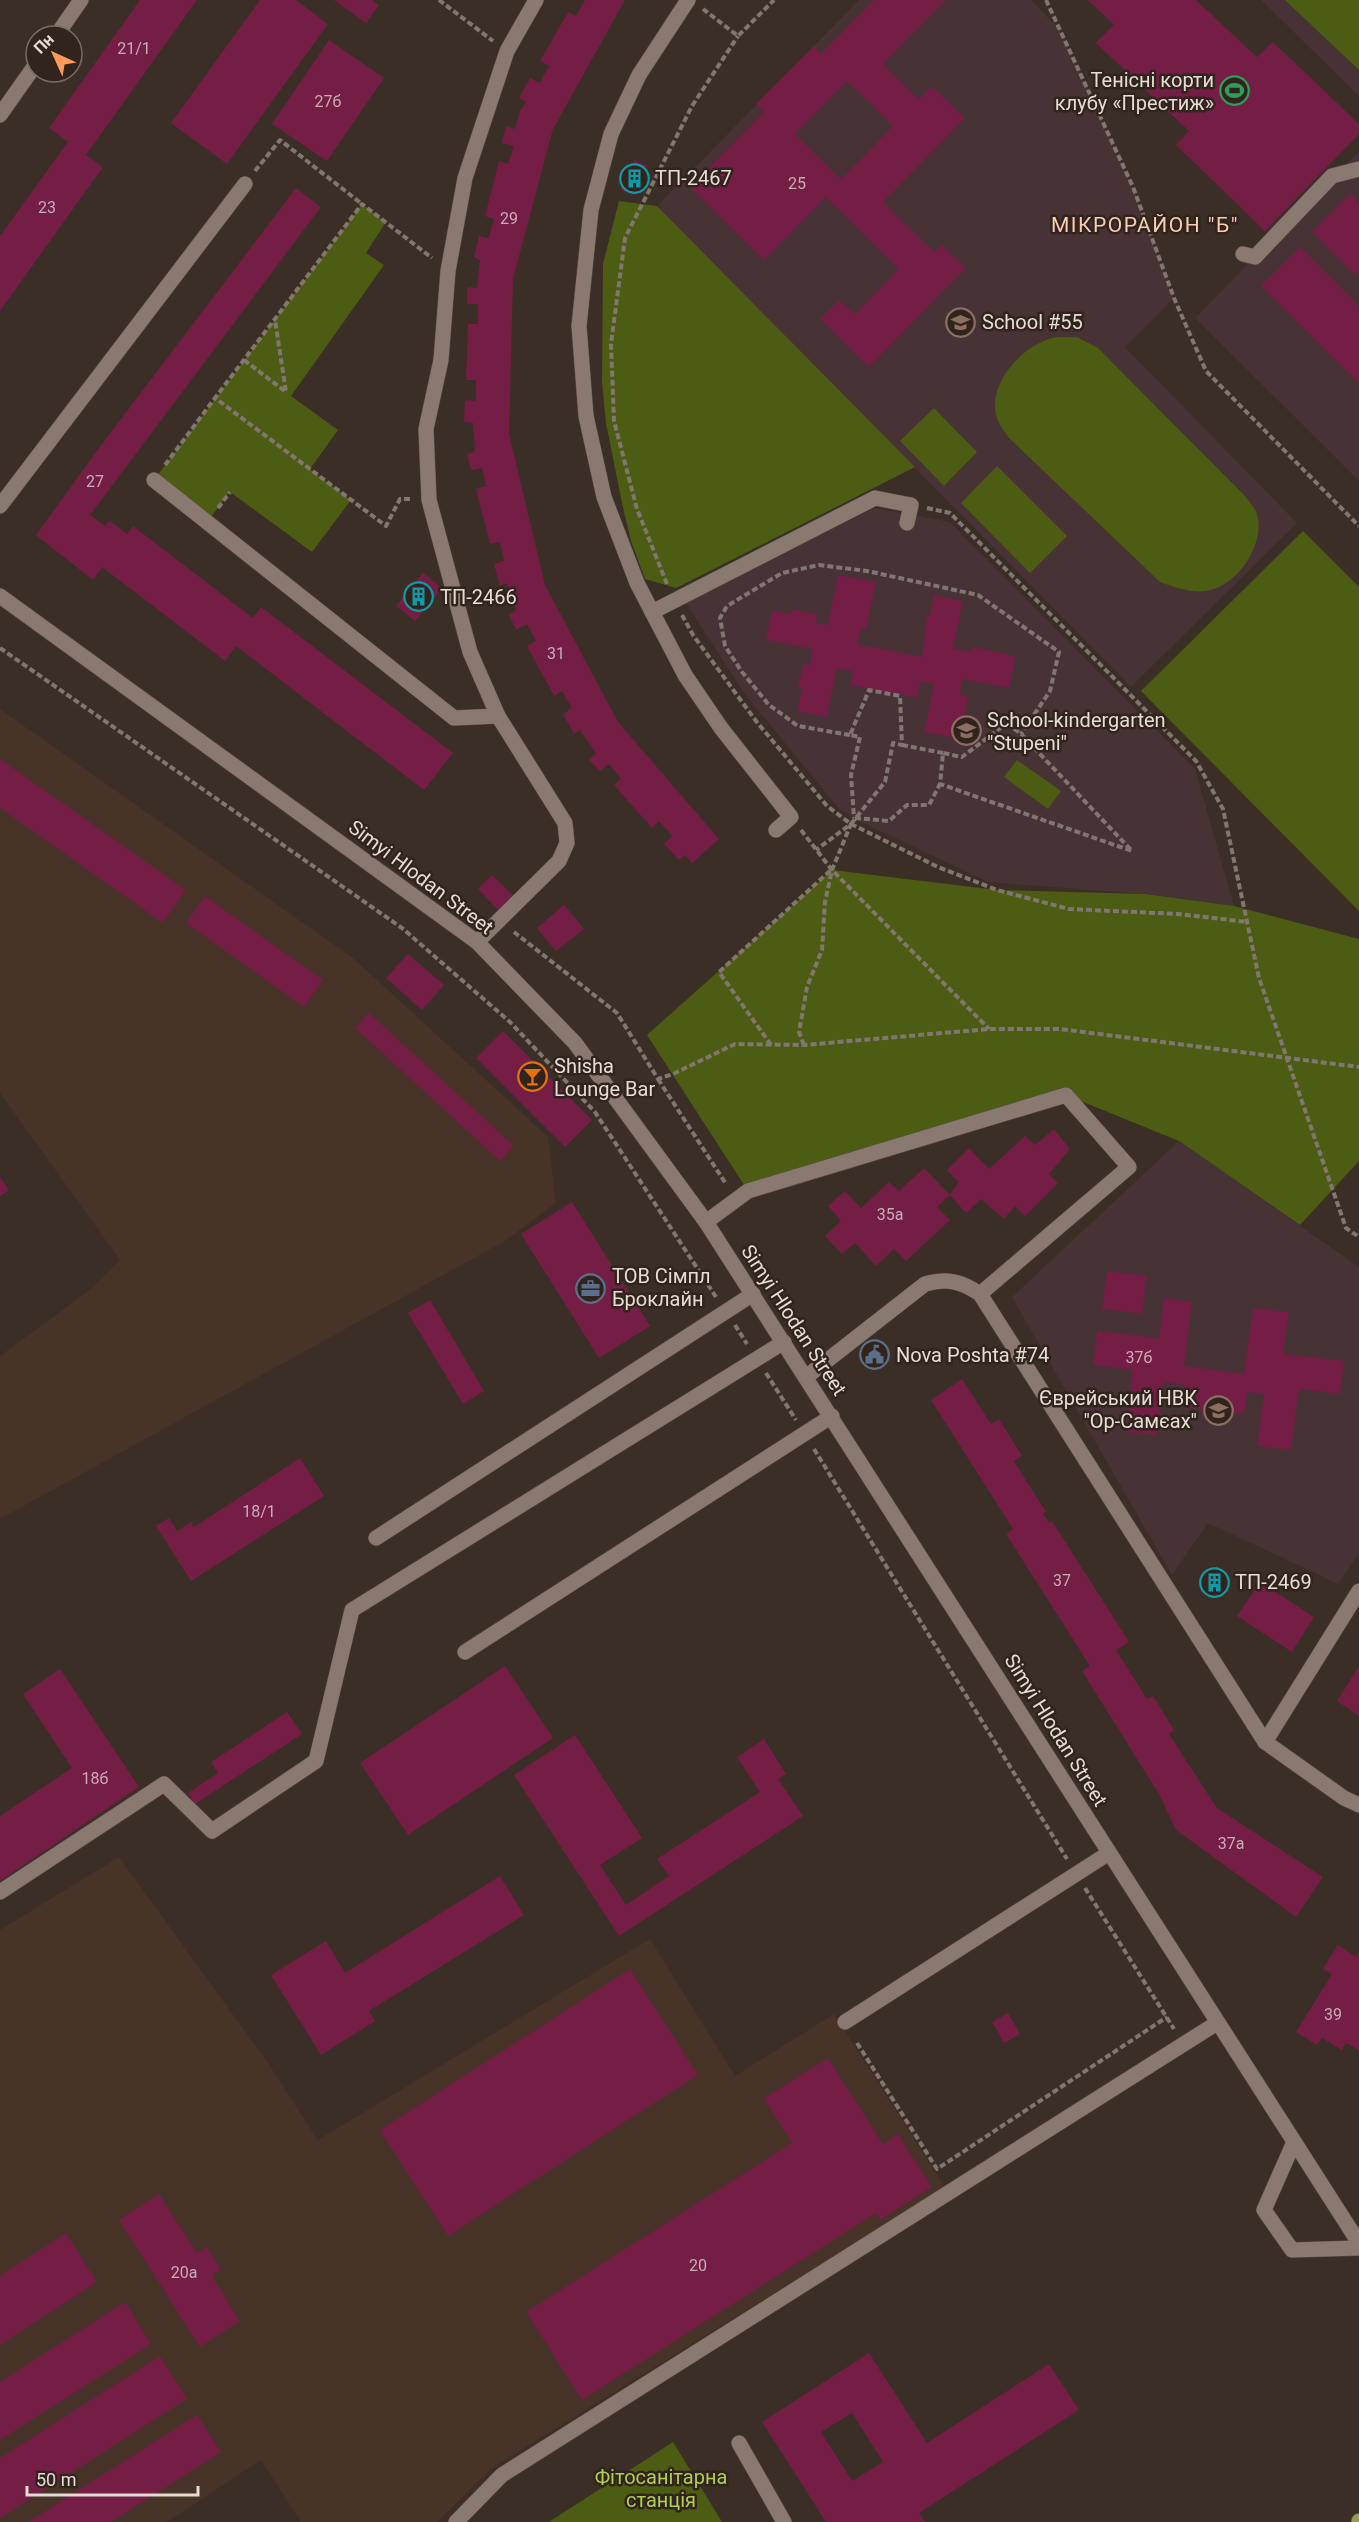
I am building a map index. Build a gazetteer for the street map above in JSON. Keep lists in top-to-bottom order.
{
  "streets": {
    "street": ["Simyi Hlodan Street"]
  },
  "districts": ["МІКРОРАЙОН \"Б\""],
  "parks": ["Фітосанітарна станція"],
  "places": {
    "sports": ["Тенісні корти клубу «Престиж»"],
    "building": ["ТП-2467", "ТП-2466", "ТП-2469"],
    "school or university": ["School #55", "School-kindergarten \"Stupeni\"", "Єврейський НВК \"Ор-Самєах\""],
    "bar": ["Shisha Lounge Bar"],
    "office": ["ТОВ Сімпл Броклайн"],
    "public building": ["Nova Poshta #74"]
  },
  "house_numbers": [
    "21/1",
    "27б",
    "25",
    "23",
    "29",
    "27",
    "31",
    "35а",
    "37б",
    "18/1",
    "37",
    "18б",
    "37а",
    "39",
    "20",
    "20а"
  ],
  "scale_bar": "50 m",
  "north": "top left"
}
